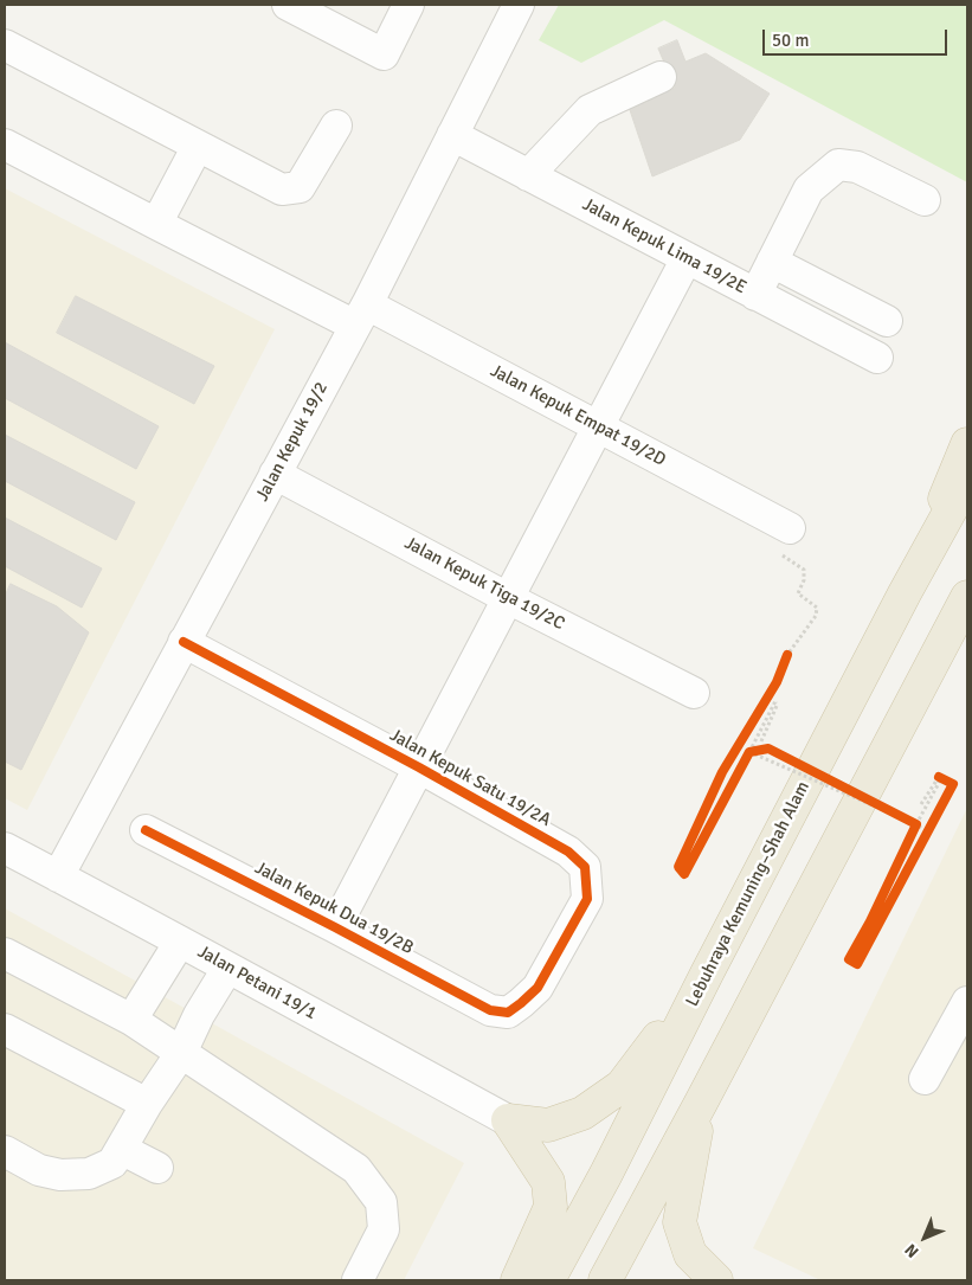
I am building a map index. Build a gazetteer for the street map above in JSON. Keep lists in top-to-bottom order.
{
  "streets": {
    "highway": ["Lebuhraya Kemuning–Shah Alam"],
    "street": [
      "Jalan Kepuk Lima 19/2E",
      "Jalan Kepuk Empat 19/2D",
      "Jalan Kepuk 19/2",
      "Jalan Kepuk Tiga 19/2C",
      "Jalan Kepuk Satu 19/2A",
      "Jalan Kepuk Dua 19/2B",
      "Jalan Petani 19/1"
    ]
  },
  "crossings": [
    ["Jalan Kepuk Lima 19/2E", "Jalan Kepuk 19/2"],
    ["Jalan Kepuk Empat 19/2D", "Jalan Kepuk 19/2"],
    ["Jalan Kepuk 19/2", "Jalan Kepuk Tiga 19/2C"],
    ["Jalan Kepuk 19/2", "Jalan Kepuk Satu 19/2A"],
    ["Jalan Kepuk 19/2", "Jalan Petani 19/1"],
    ["Jalan Kepuk Satu 19/2A", "Jalan Kepuk Dua 19/2B"]
  ],
  "scale_bar": "50 m",
  "north": "bottom left"
}
